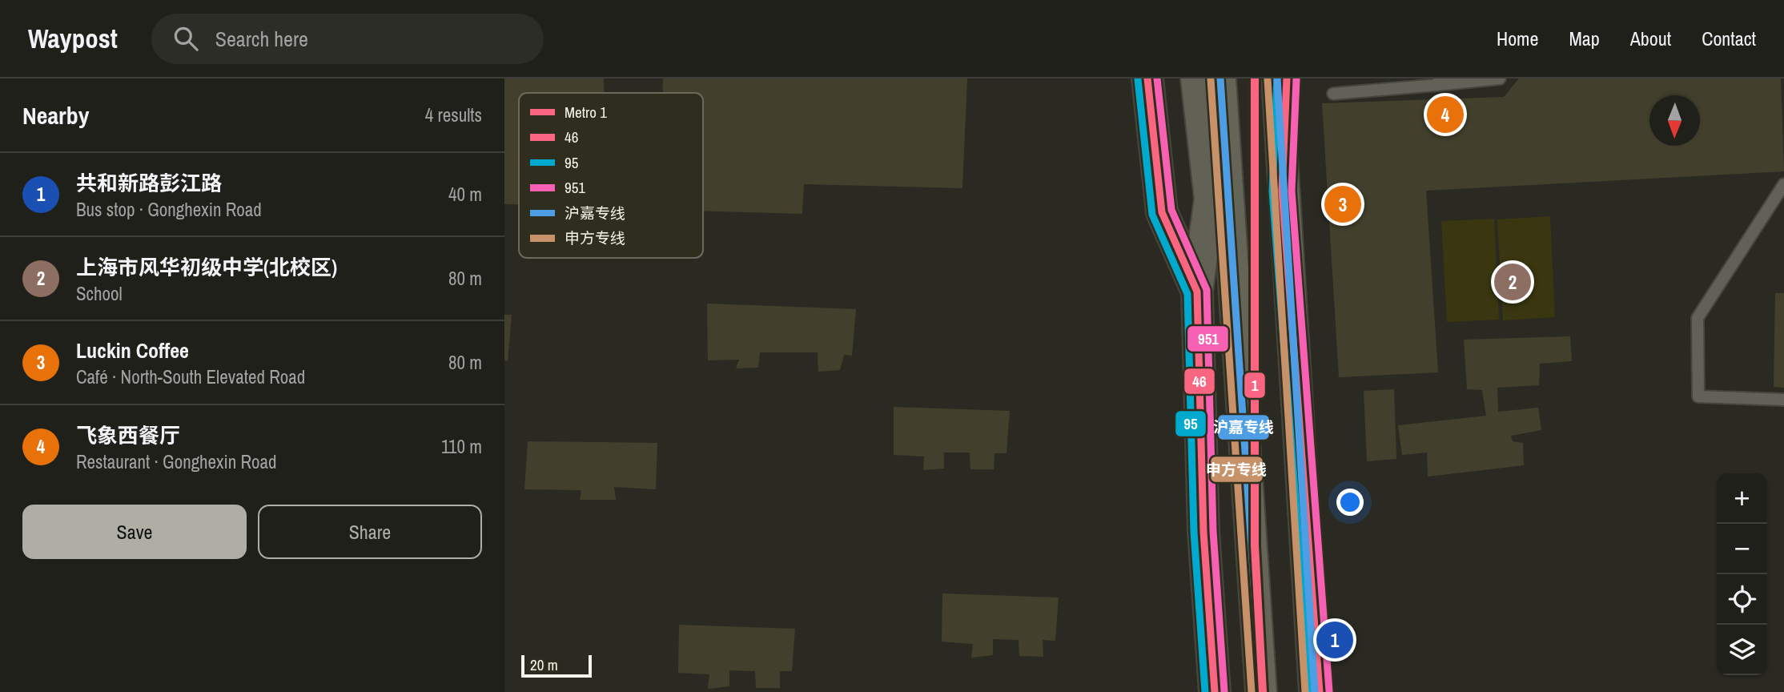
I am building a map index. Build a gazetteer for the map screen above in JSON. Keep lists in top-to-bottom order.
{
  "lines": [
    "metro line 1",
    "transit line 46",
    "transit line 95",
    "transit line 951",
    "transit line 沪嘉专线",
    "transit line 申方专线"
  ],
  "legend": [
    "Metro 1",
    "46",
    "95",
    "951",
    "沪嘉专线",
    "申方专线"
  ],
  "scale_bar": "20 m",
  "north": "bottom",
  "page": {
    "header": "Waypost",
    "search": "Search here",
    "nav": [
      "Home",
      "Map",
      "About",
      "Contact"
    ],
    "heading": ["Nearby", "4 results"],
    "pins": [
      "4",
      "3",
      "2",
      "1"
    ],
    "list": [
      {
        "mark": "1",
        "name": "共和新路彭江路",
        "note": "Bus stop · Gonghexin Road",
        "value": "40 m"
      },
      {
        "mark": "2",
        "name": "上海市风华初级中学(北校区)",
        "note": "School",
        "value": "80 m"
      },
      {
        "mark": "3",
        "name": "Luckin Coffee",
        "note": "Café · North-South Elevated Road",
        "value": "80 m"
      },
      {
        "mark": "4",
        "name": "飞象西餐厅",
        "note": "Restaurant · Gonghexin Road",
        "value": "110 m"
      }
    ],
    "map_buttons": ["+", "−"],
    "buttons": ["Save", "Share"],
    "scale": "20 m"
  }
}
